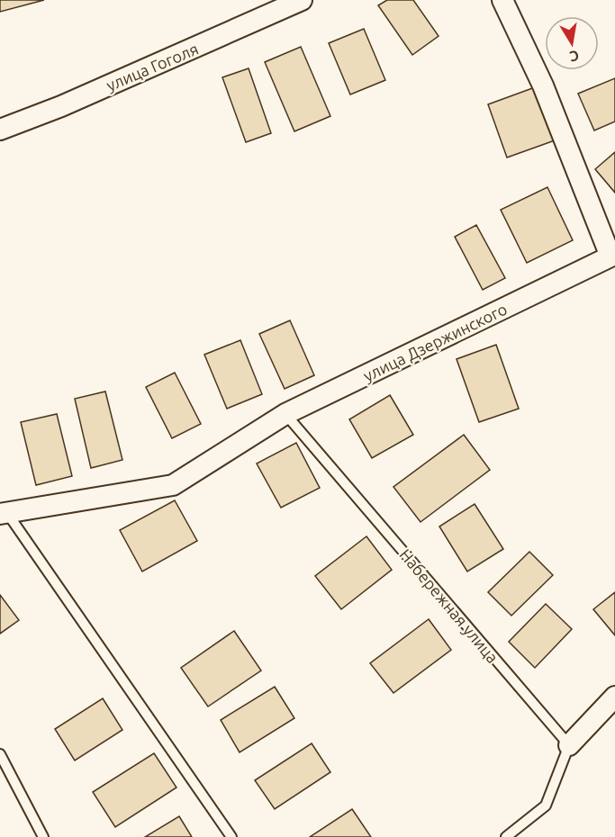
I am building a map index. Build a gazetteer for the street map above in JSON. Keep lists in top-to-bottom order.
{
  "streets": {
    "street": ["улица Гоголя", "улица Дзержинского"],
    "lane": ["Набережная улица"]
  },
  "crossings": [
    ["улица Дзержинского", "Набережная улица"]
  ],
  "north": "bottom"
}
